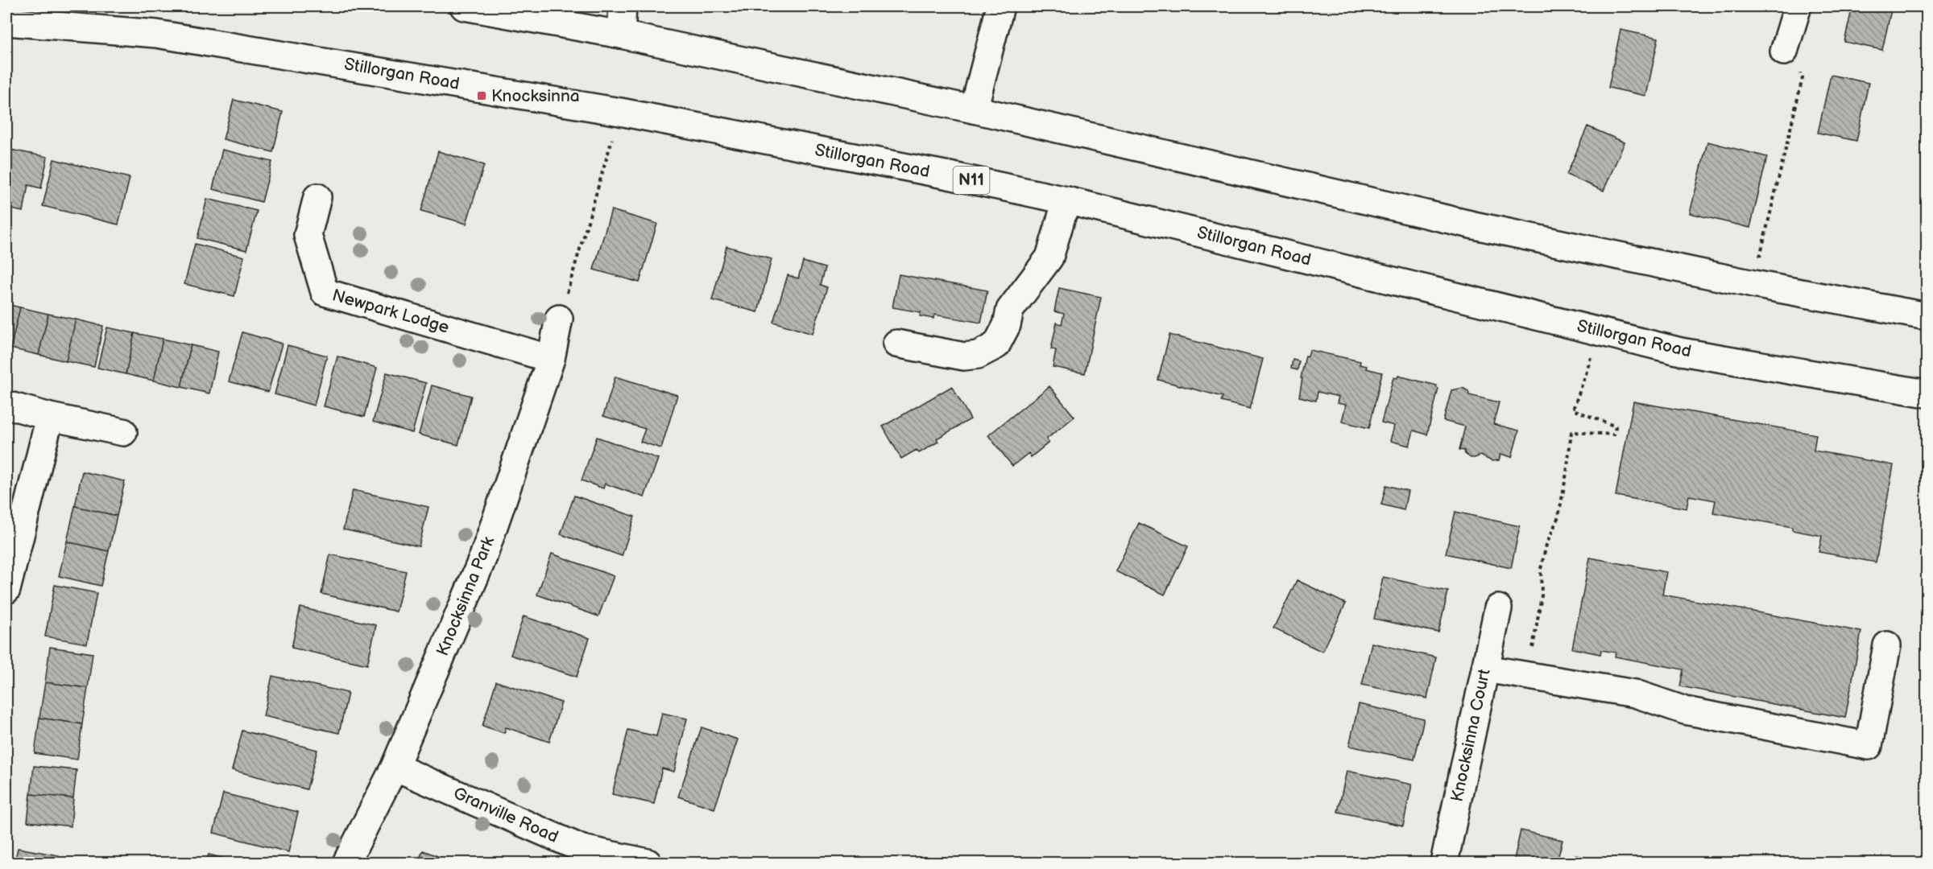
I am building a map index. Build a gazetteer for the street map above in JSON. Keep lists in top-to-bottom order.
{
  "streets": {
    "main road": [
      "Stillorgan Road",
      "N11",
      "Newpark Lodge",
      "Knocksinna Park",
      "Knocksinna Court",
      "Granville Road"
    ]
  },
  "crossings": [
    ["Newpark Lodge", "Knocksinna Park"],
    ["Knocksinna Park", "Granville Road"]
  ],
  "places": {
    "transit": ["Knocksinna"]
  }
}
